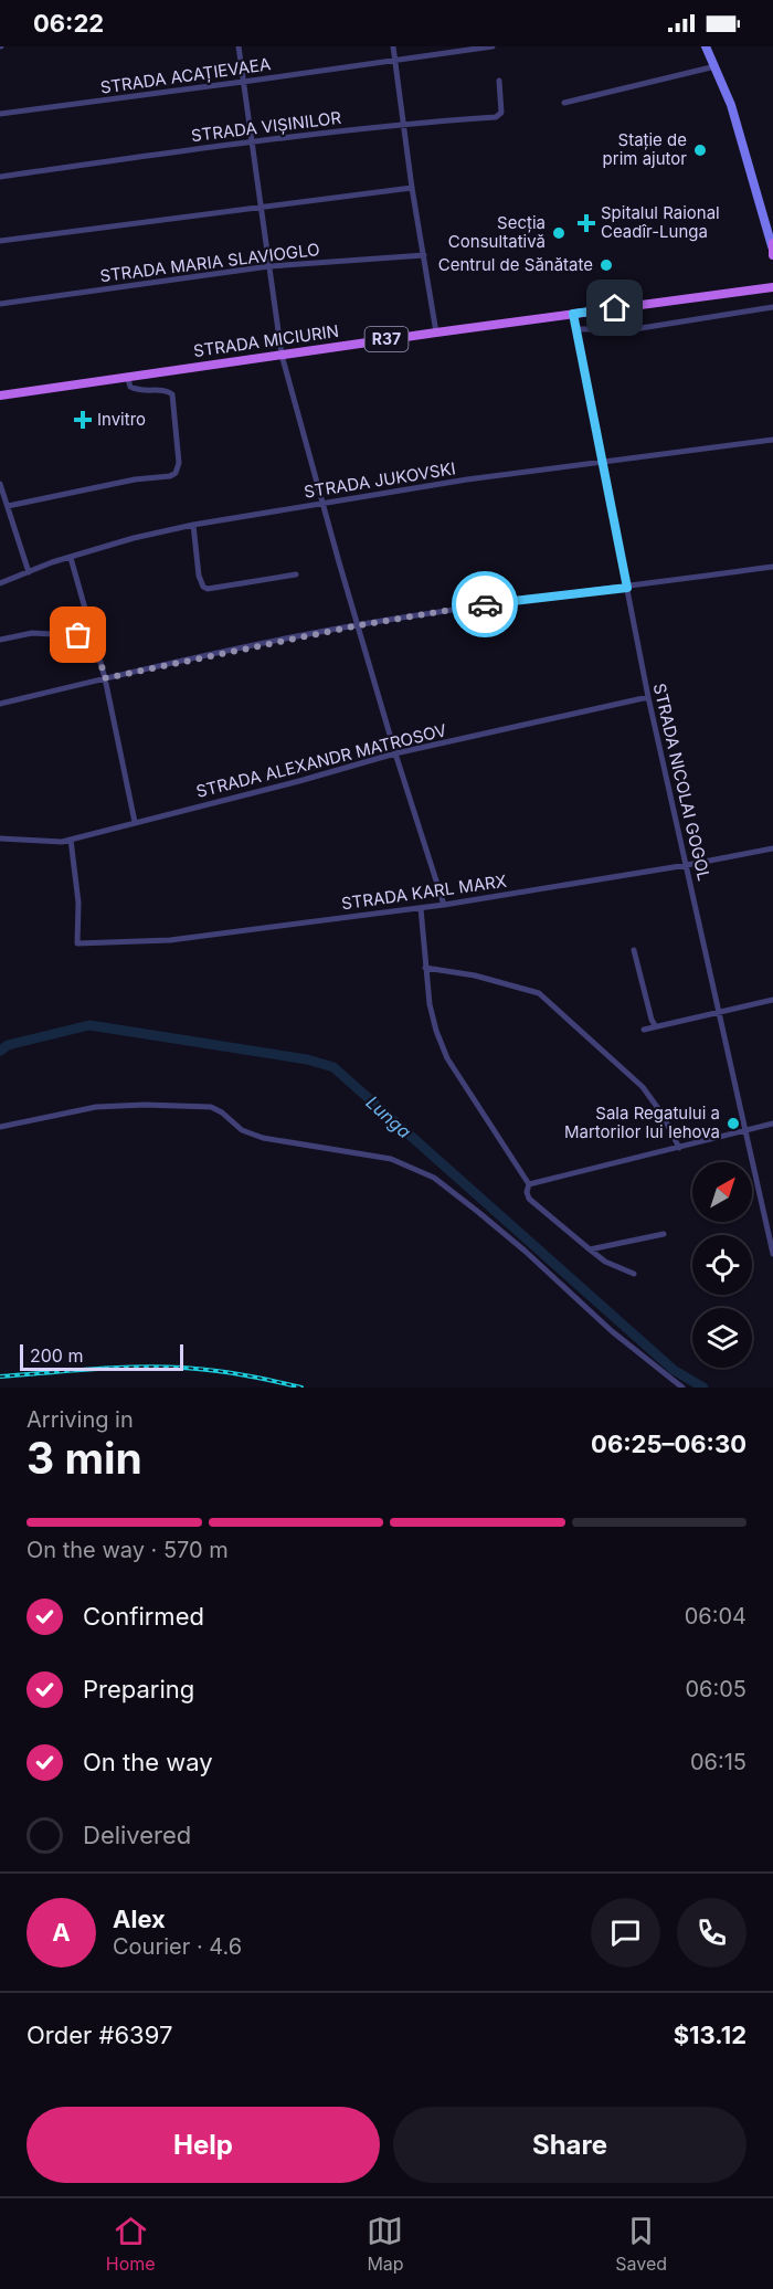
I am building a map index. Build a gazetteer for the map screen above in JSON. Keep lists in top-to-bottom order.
{
  "streets": {
    "main road": ["R37", "STRADA MICIURIN"],
    "street": [
      "STRADA ACAȚIEVAEA",
      "STRADA VIȘINILOR",
      "STRADA MARIA SLAVIOGLO",
      "STRADA JUKOVSKI",
      "STRADA ALEXANDR MATROSOV",
      "STRADA NICOLAI GOGOL",
      "STRADA KARL MARX"
    ]
  },
  "crossings": [
    ["STRADA MICIURIN", "STRADA NICOLAI GOGOL"],
    ["STRADA JUKOVSKI", "STRADA NICOLAI GOGOL"],
    ["STRADA ALEXANDR MATROSOV", "STRADA NICOLAI GOGOL"],
    ["STRADA ALEXANDR MATROSOV", "STRADA KARL MARX"],
    ["STRADA NICOLAI GOGOL", "STRADA KARL MARX"]
  ],
  "water": ["Lunga"],
  "places": {
    "other": [
      "Stație de prim ajutor",
      "Secția Consultativă",
      "Centrul de Sănătate",
      "Sala Regatului a Martorilor lui Iehova"
    ],
    "health": ["Spitalul Raional Ceadîr-Lunga", "Invitro"]
  },
  "scale_bar": "200 m",
  "north": "top right",
  "page": {
    "status": "06:22",
    "scale": "200 m",
    "heading": ["3 min", "Arriving in", "06:25–06:30"],
    "panel": [
      "Alex",
      "Courier · 4.6",
      "Order #6397",
      "$13.12"
    ],
    "bar": "On the way · 570 m",
    "list": [
      ["Confirmed", "06:04"],
      ["Preparing", "06:05"],
      ["On the way", "06:15"],
      "Delivered"
    ],
    "round": "A",
    "buttons": ["Help", "Share"],
    "tabs": ["Home", "Map", "Saved"]
  }
}
